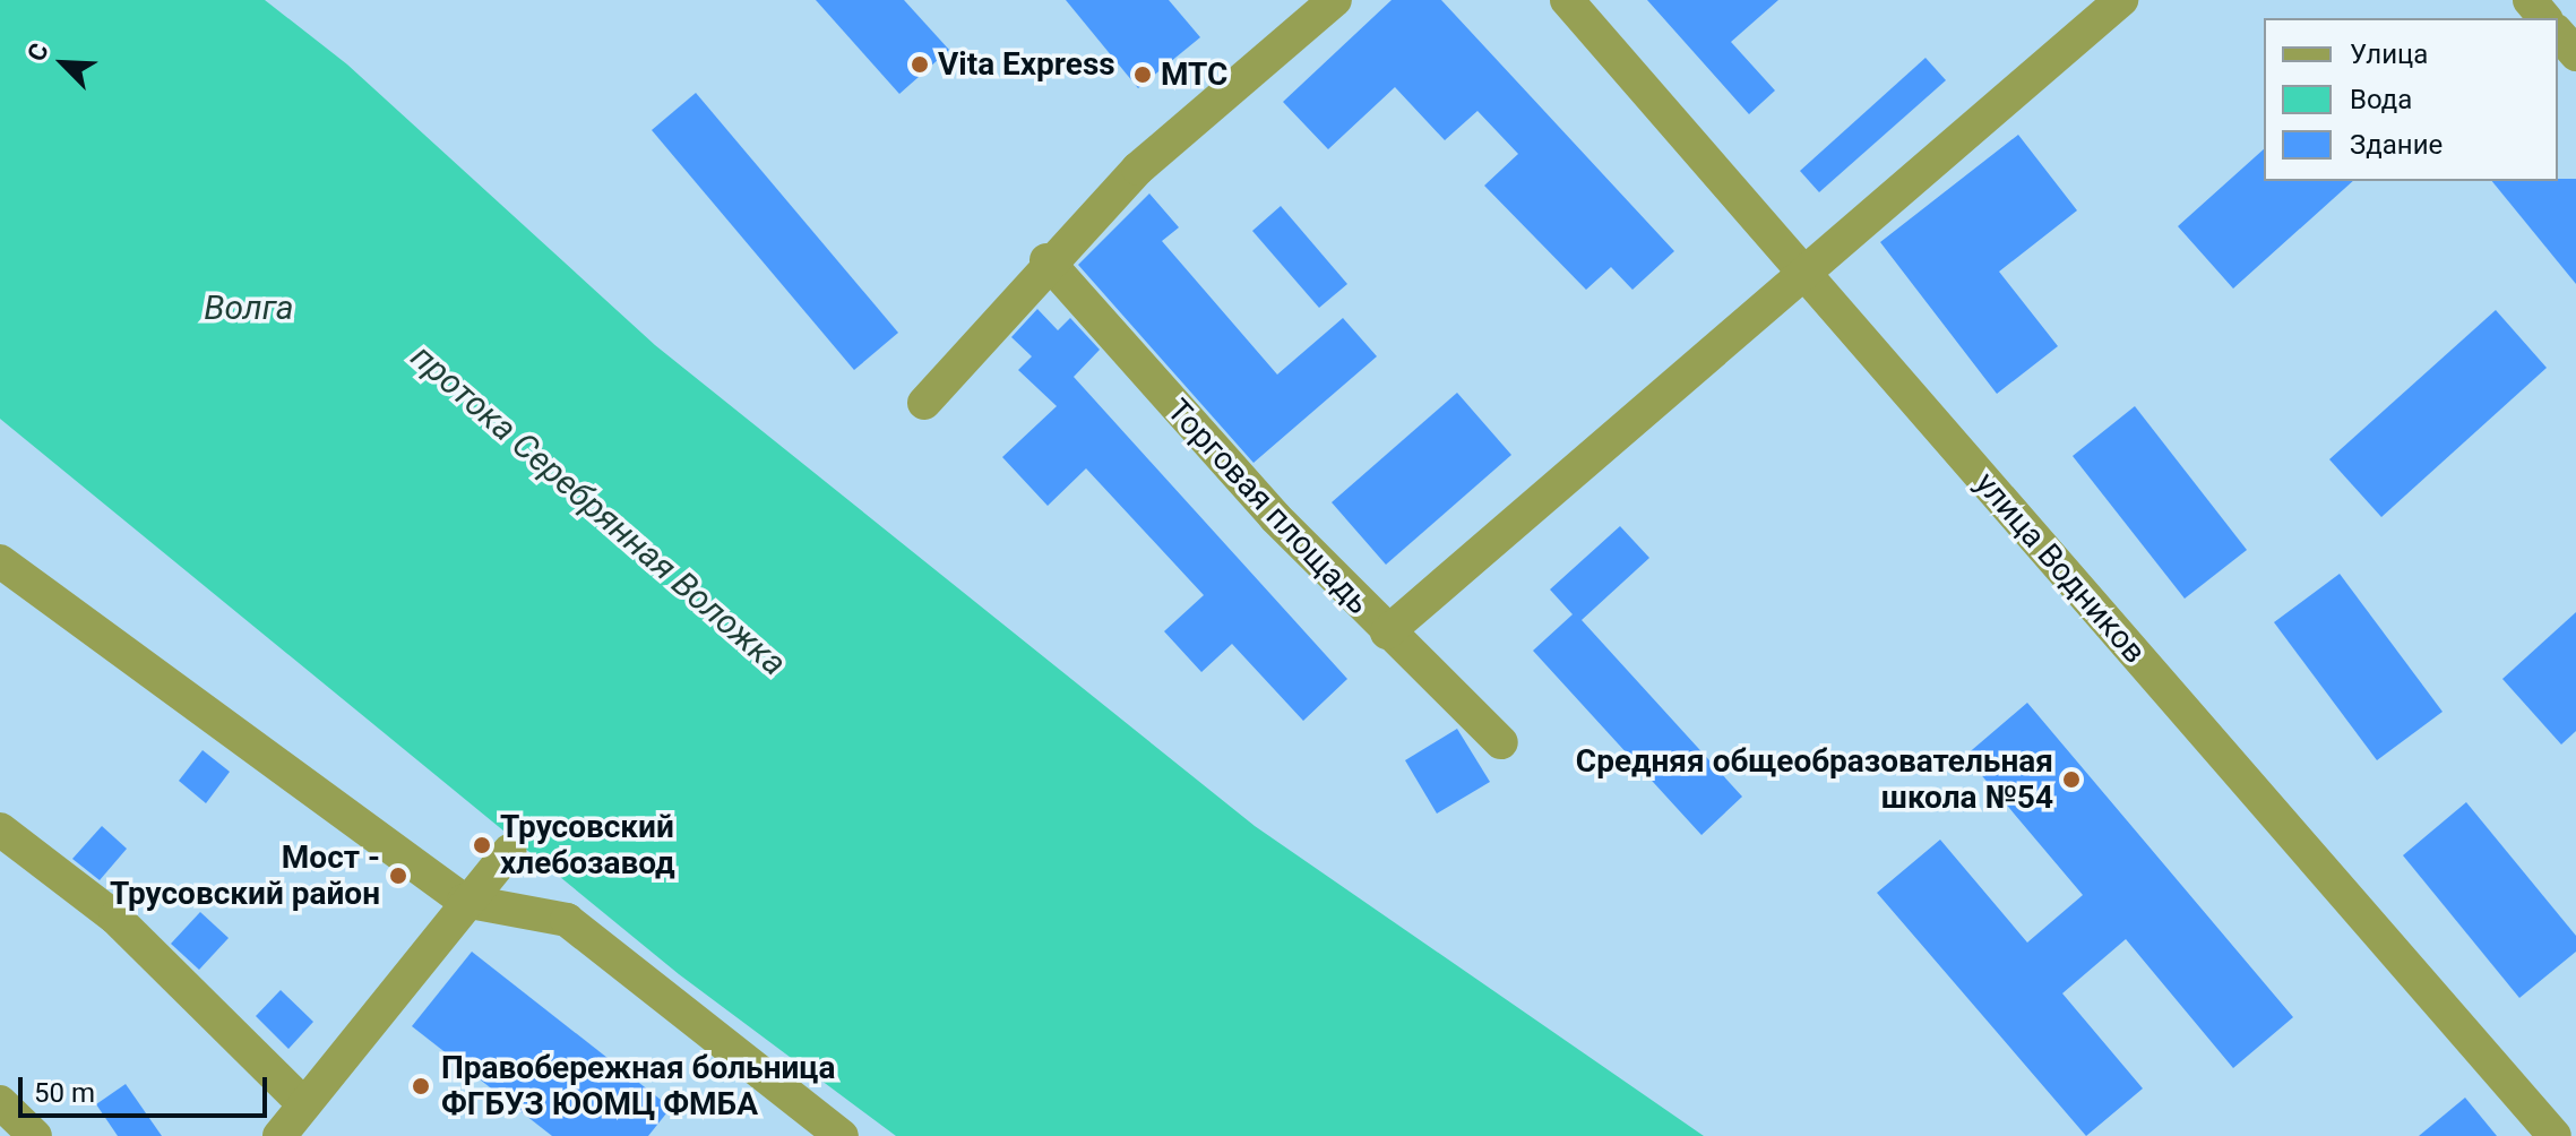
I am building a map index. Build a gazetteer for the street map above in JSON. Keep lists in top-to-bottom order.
{
  "streets": {
    "street": ["Торговая площадь", "улица Водников"]
  },
  "water": ["Волга", "протока Серебрянная Воложка"],
  "places": [
    "Vita Express",
    "МТС",
    "Средняя общеобразовательная школа №54",
    "Трусовский хлебозавод",
    "Мост - Трусовский район",
    "Правобережная больница ФГБУЗ ЮОМЦ ФМБА"
  ],
  "legend": ["Улица", "Вода", "Здание"],
  "scale_bar": "50 m",
  "north": "top left"
}
